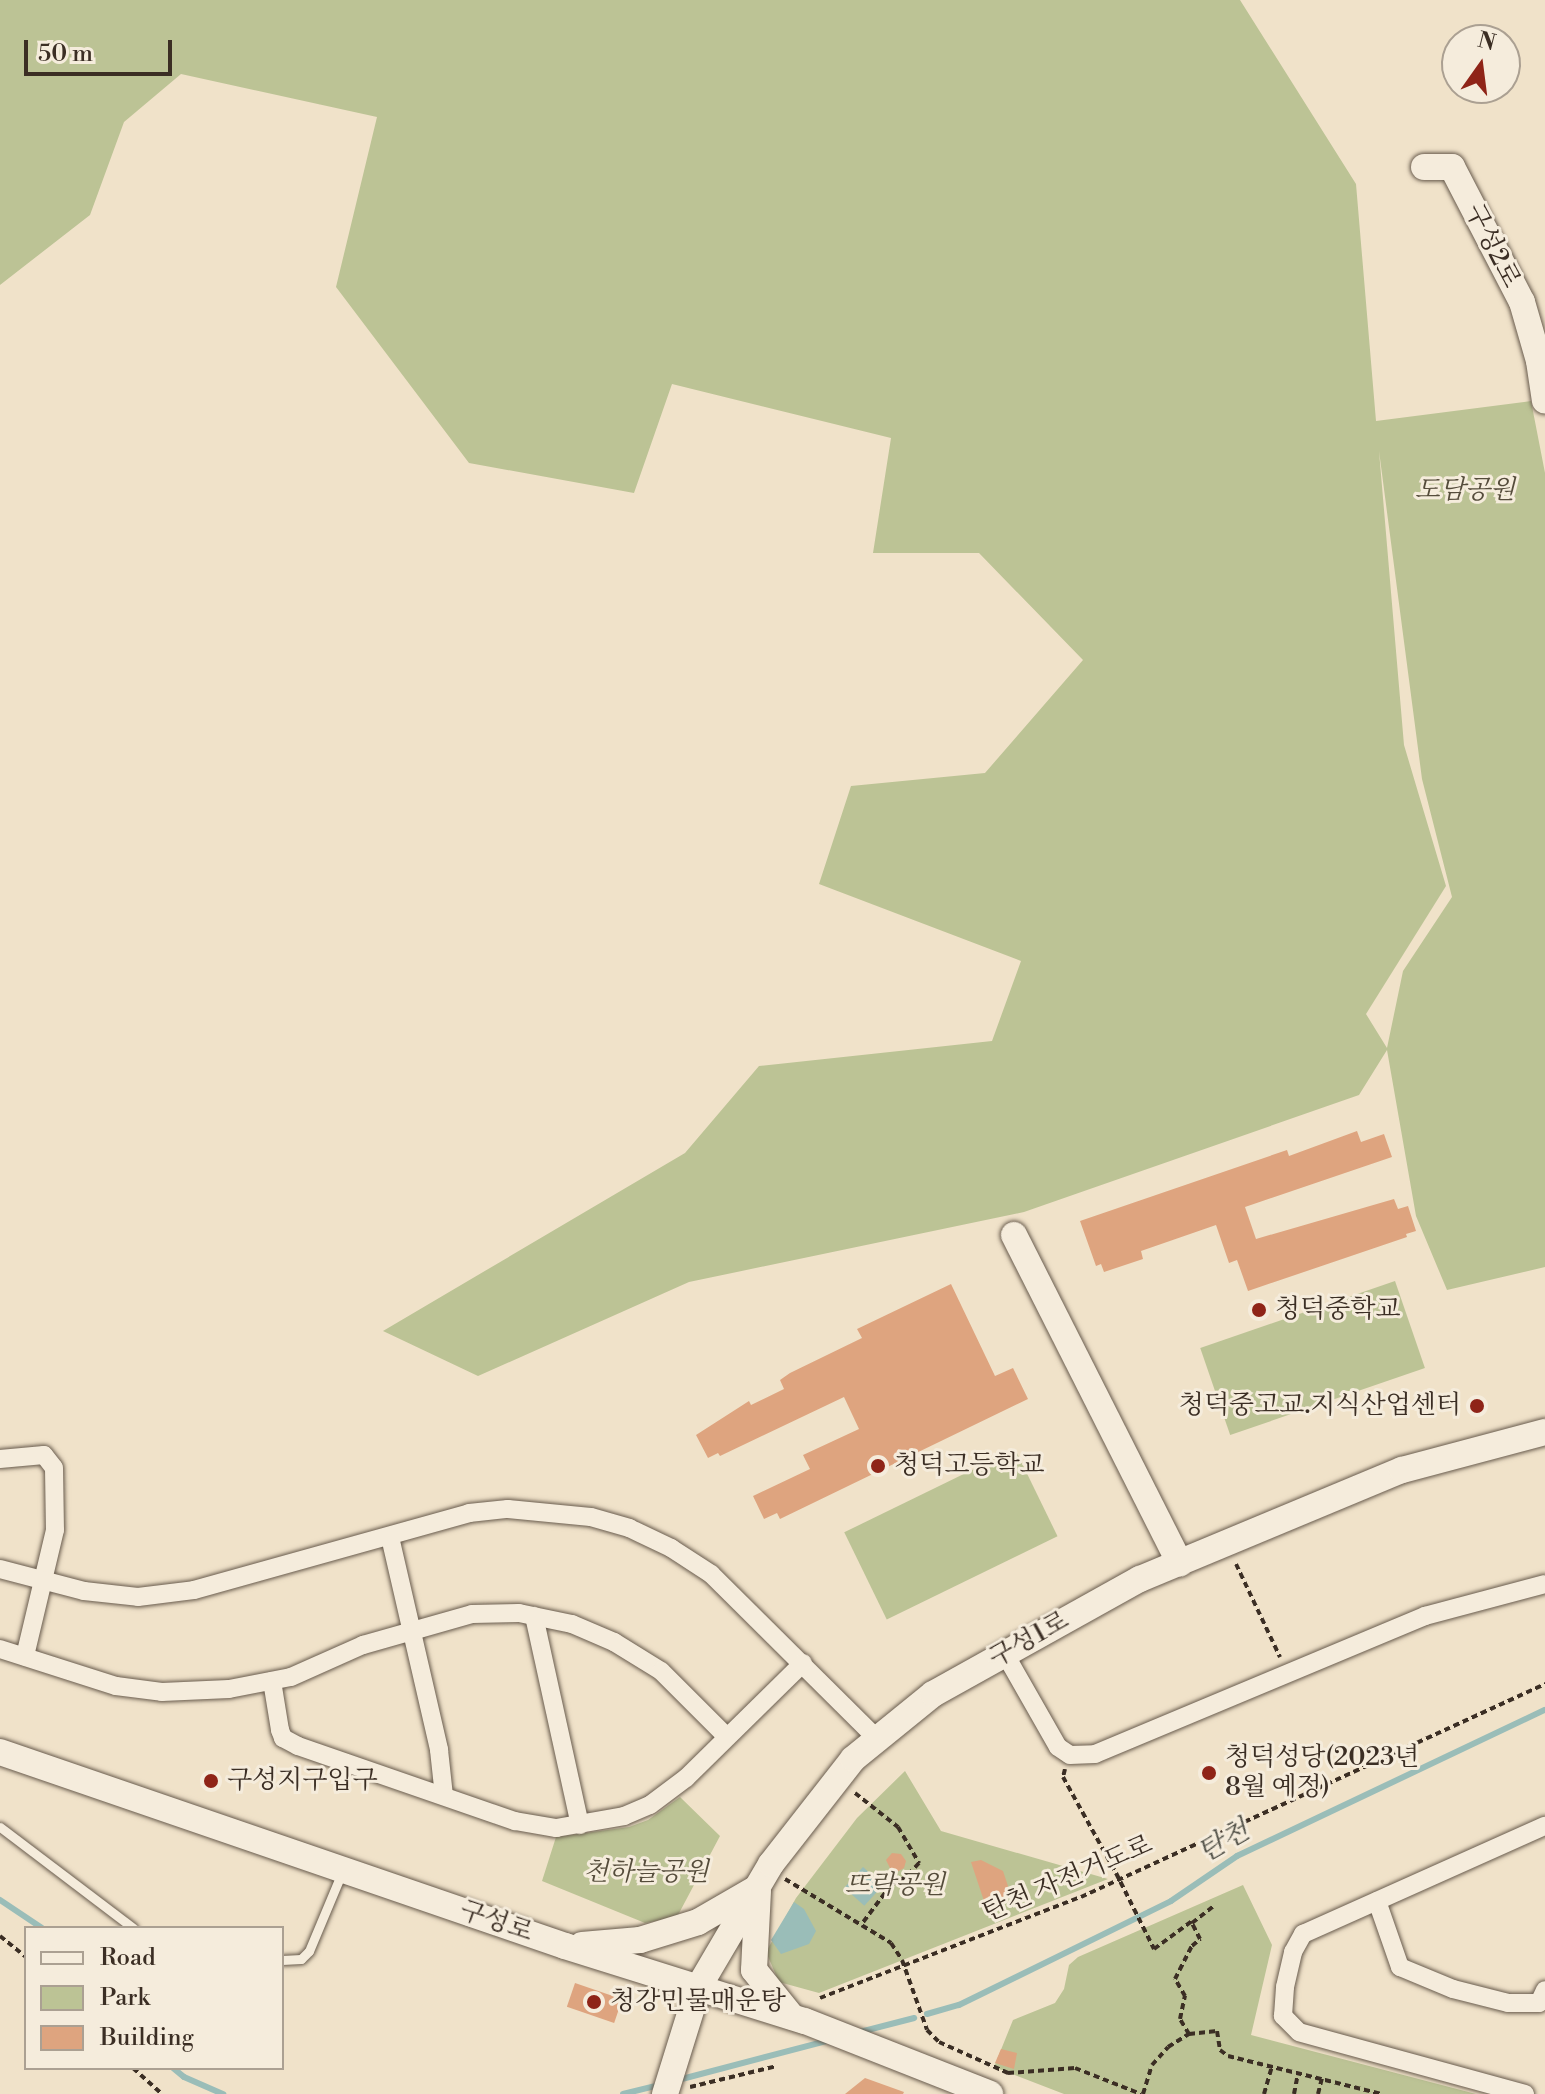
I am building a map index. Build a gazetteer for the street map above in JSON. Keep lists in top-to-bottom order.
{
  "streets": {
    "street": ["구성2로", "구성1로", "구성로"],
    "path": ["탄천 자전거도로"]
  },
  "crossings": [
    ["구성1로", "구성로"]
  ],
  "water": ["탄천"],
  "parks": ["도담공원", "천하늘공원", "뜨락공원"],
  "places": [
    "청덕중학교",
    "청덕중고교.지식산업센터",
    "청덕고등학교",
    "청덕성당(2023년 8월 예정)",
    "구성지구입구",
    "청강민물매운탕"
  ],
  "legend": ["Road", "Park", "Building"],
  "scale_bar": "50 m",
  "north": "top"
}
